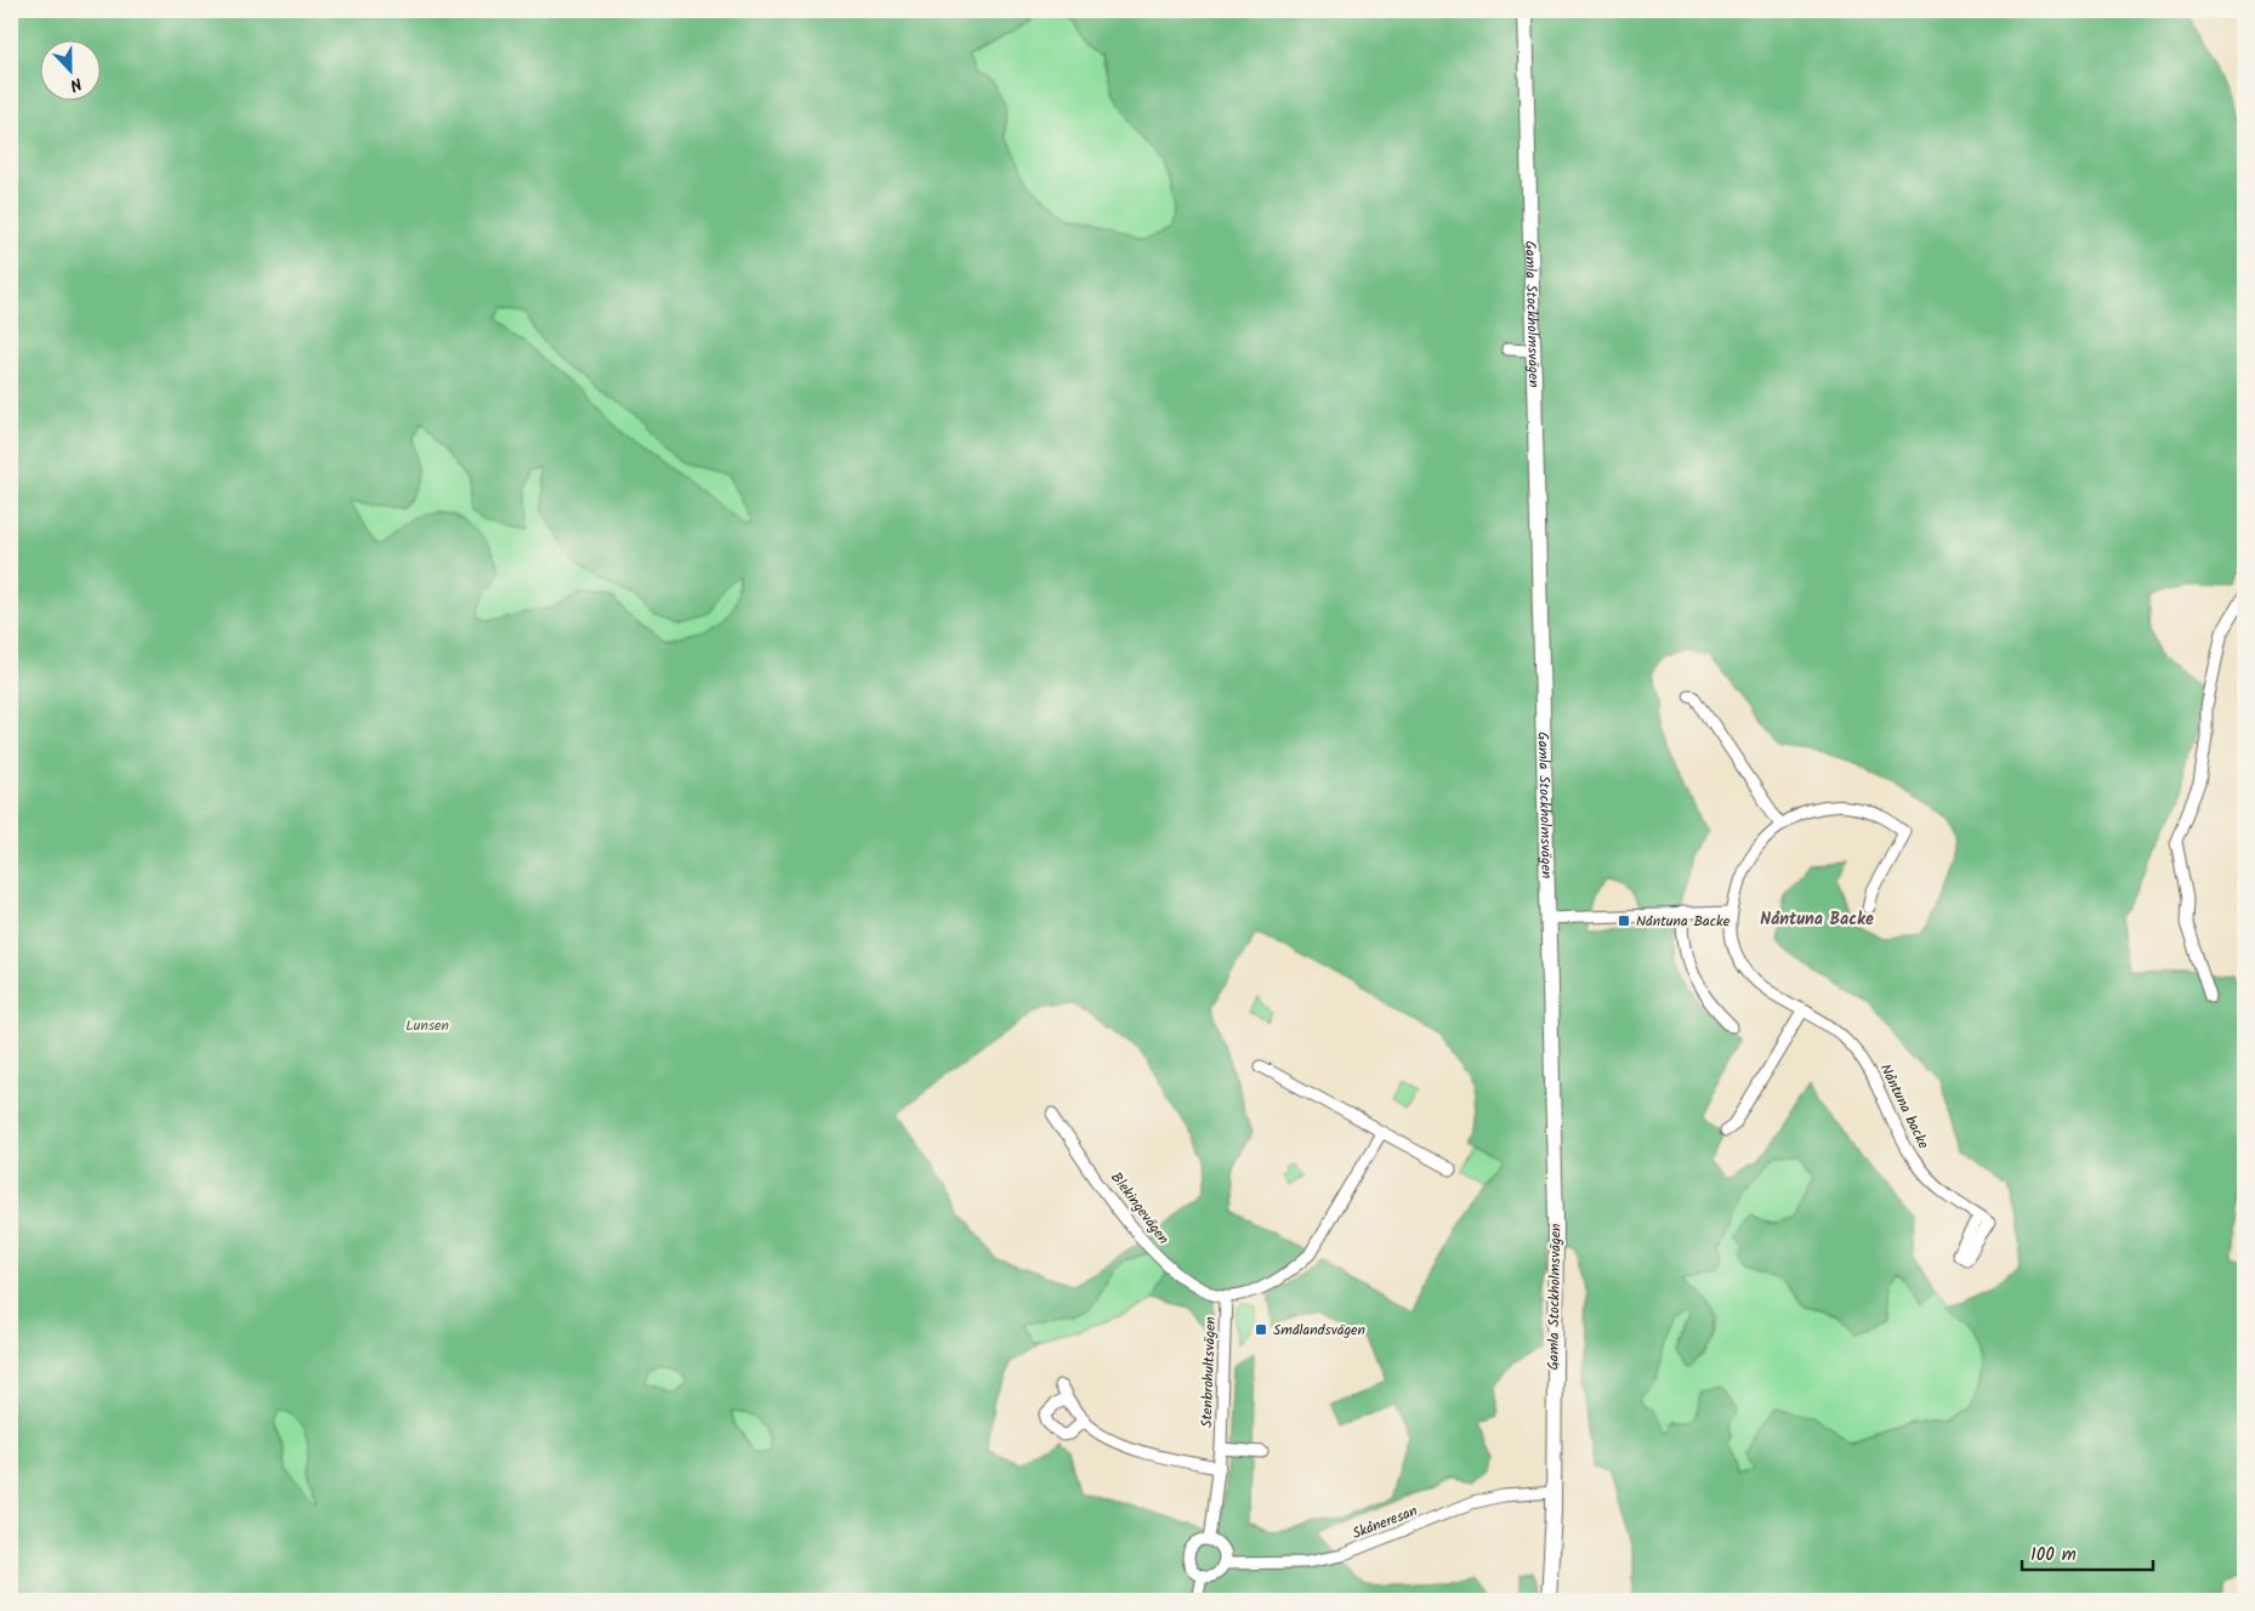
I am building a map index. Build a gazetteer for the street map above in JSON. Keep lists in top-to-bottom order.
{
  "streets": {
    "main road": ["Gamla Stockholmsvägen"],
    "street": [
      "Nåntuna backe",
      "Blekingevägen",
      "Stenbrohultsvägen",
      "Skåneresan"
    ]
  },
  "crossings": [
    ["Gamla Stockholmsvägen", "Skåneresan"],
    ["Blekingevägen", "Stenbrohultsvägen"],
    ["Stenbrohultsvägen", "Skåneresan"]
  ],
  "districts": ["Nåntuna Backe"],
  "parks": ["Lunsen"],
  "places": {
    "transit": ["Nåntuna Backe", "Smålandsvägen"]
  },
  "scale_bar": "100 m",
  "north": "bottom"
}
